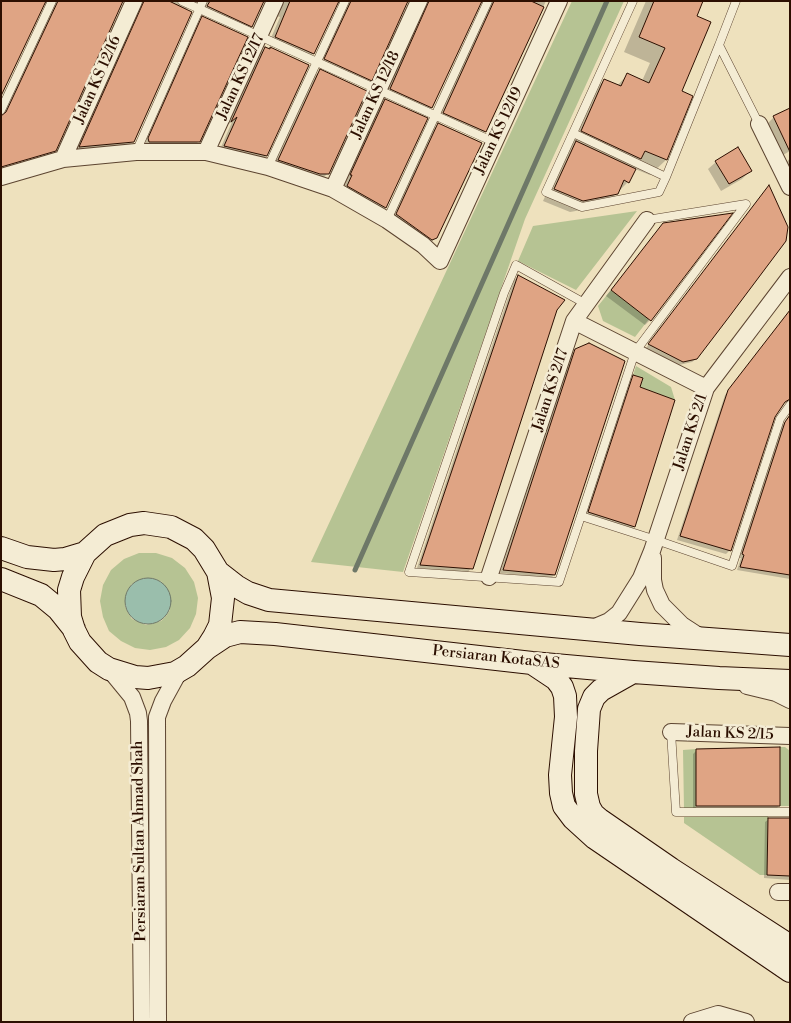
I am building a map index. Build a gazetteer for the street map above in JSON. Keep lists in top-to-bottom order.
{
  "streets": {
    "main road": ["Persiaran KotaSAS"],
    "street": [
      "Jalan KS 12/17",
      "Jalan KS 12/16",
      "Jalan KS 12/18",
      "Jalan KS 12/19",
      "Jalan KS 2/17",
      "Jalan KS 2/1",
      "Jalan KS 2/15",
      "Persiaran Sultan Ahmad Shah"
    ]
  },
  "crossings": [
    ["Jalan KS 2/1", "Persiaran KotaSAS"],
    ["Persiaran KotaSAS", "Persiaran Sultan Ahmad Shah"]
  ]
}
